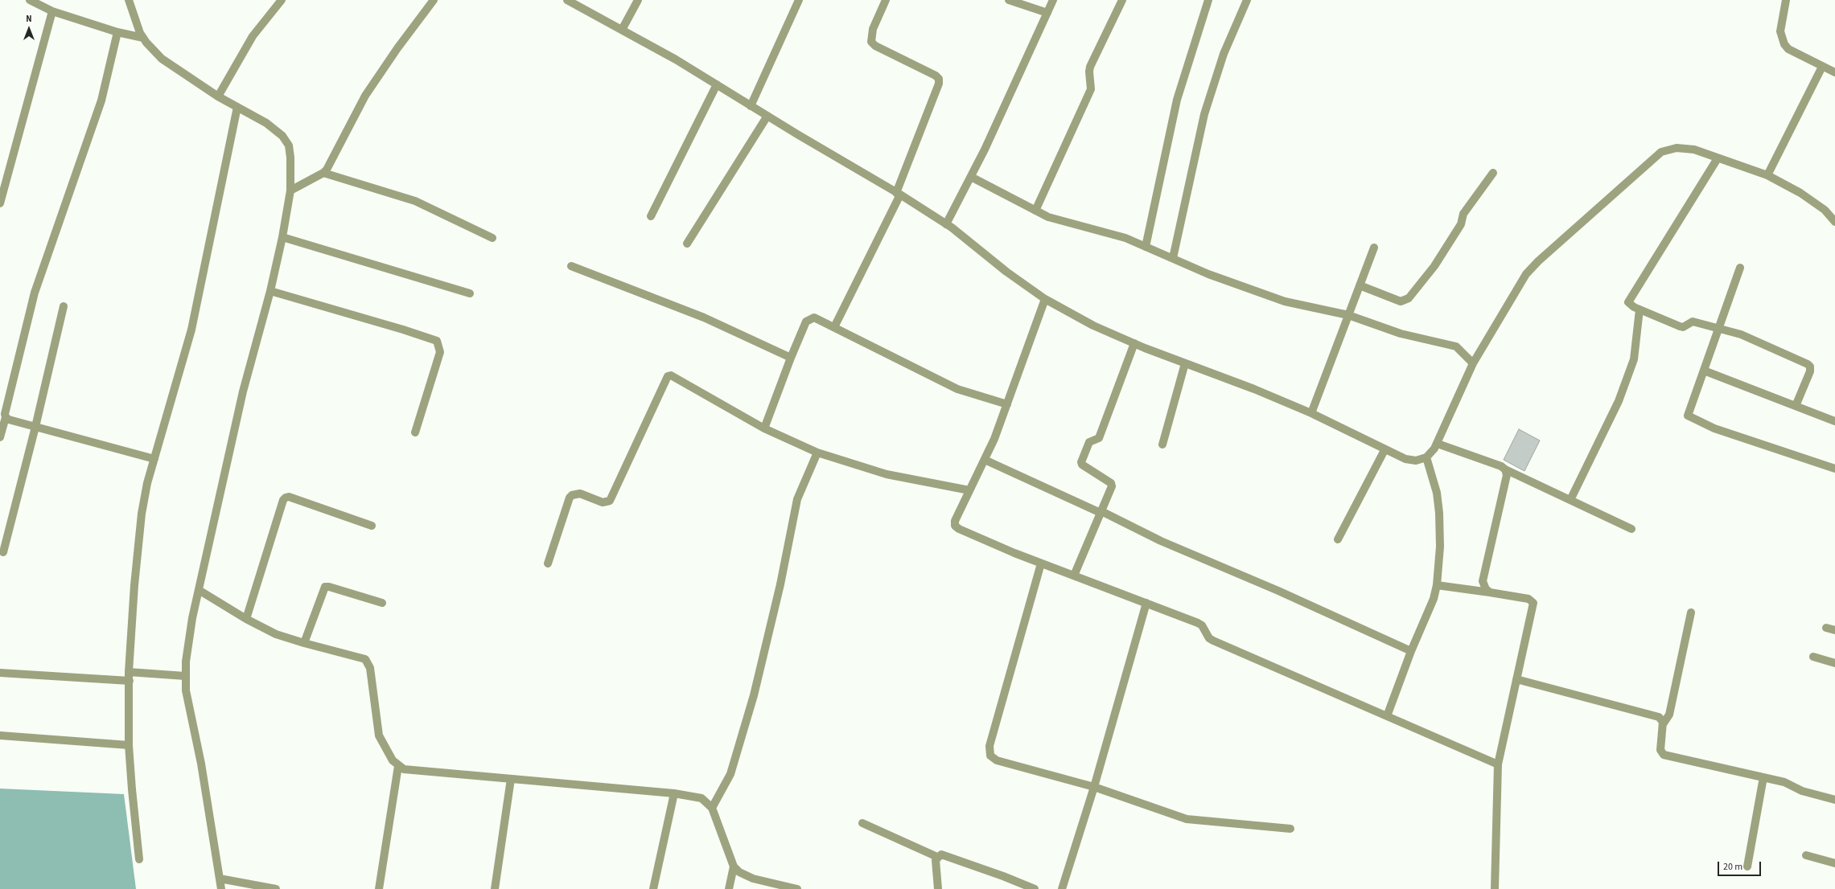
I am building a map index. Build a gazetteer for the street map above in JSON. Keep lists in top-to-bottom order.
{
  "scale_bar": "20 m",
  "north": "top"
}
